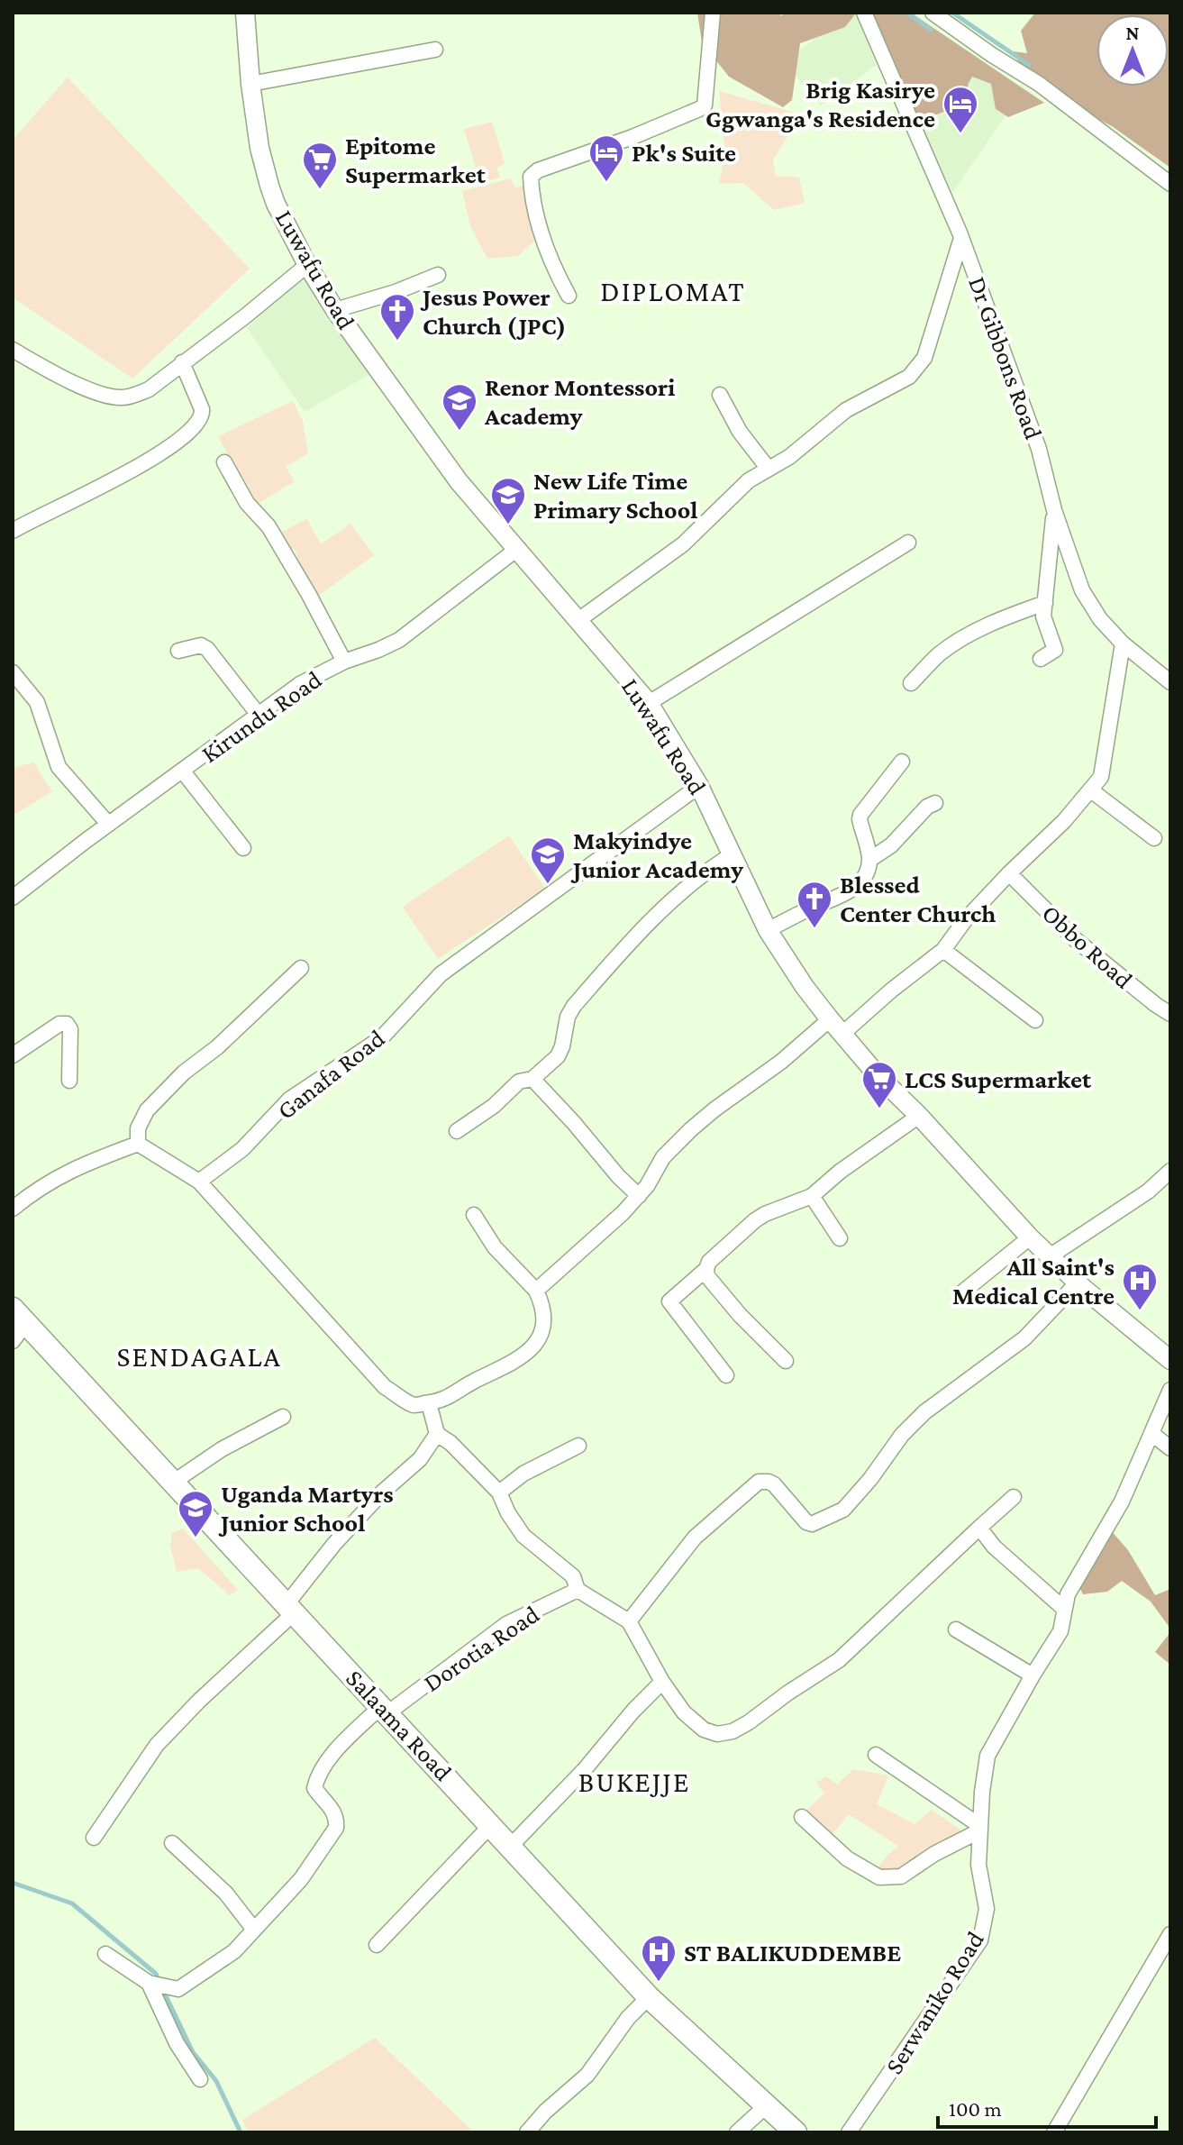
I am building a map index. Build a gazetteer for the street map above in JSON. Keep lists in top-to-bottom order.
{
  "streets": {
    "main road": ["Salaama Road"],
    "street": [
      "Luwafu Road",
      "Dr Gibbons Road",
      "Kirundu Road",
      "Obbo Road",
      "Ganafa Road",
      "Dorotia Road",
      "Serwaniko Road"
    ]
  },
  "crossings": [
    ["Luwafu Road", "Kirundu Road"],
    ["Luwafu Road", "Ganafa Road"],
    ["Dorotia Road", "Salaama Road"]
  ],
  "districts": ["DIPLOMAT", "SENDAGALA", "BUKEJJE"],
  "places": {
    "hotel": ["Brig Kasirye Ggwanga's Residence", "Pk's Suite"],
    "supermarket": ["Epitome Supermarket", "LCS Supermarket"],
    "church": ["Jesus Power Church (JPC)", "Blessed Center Church"],
    "school or university": [
      "Renor Montessori Academy",
      "New Life Time Primary School",
      "Makyindye Junior Academy",
      "Uganda Martyrs Junior School"
    ],
    "hospital": ["All Saint's Medical Centre", "ST BALIKUDDEMBE"]
  },
  "scale_bar": "100 m",
  "north": "top"
}
